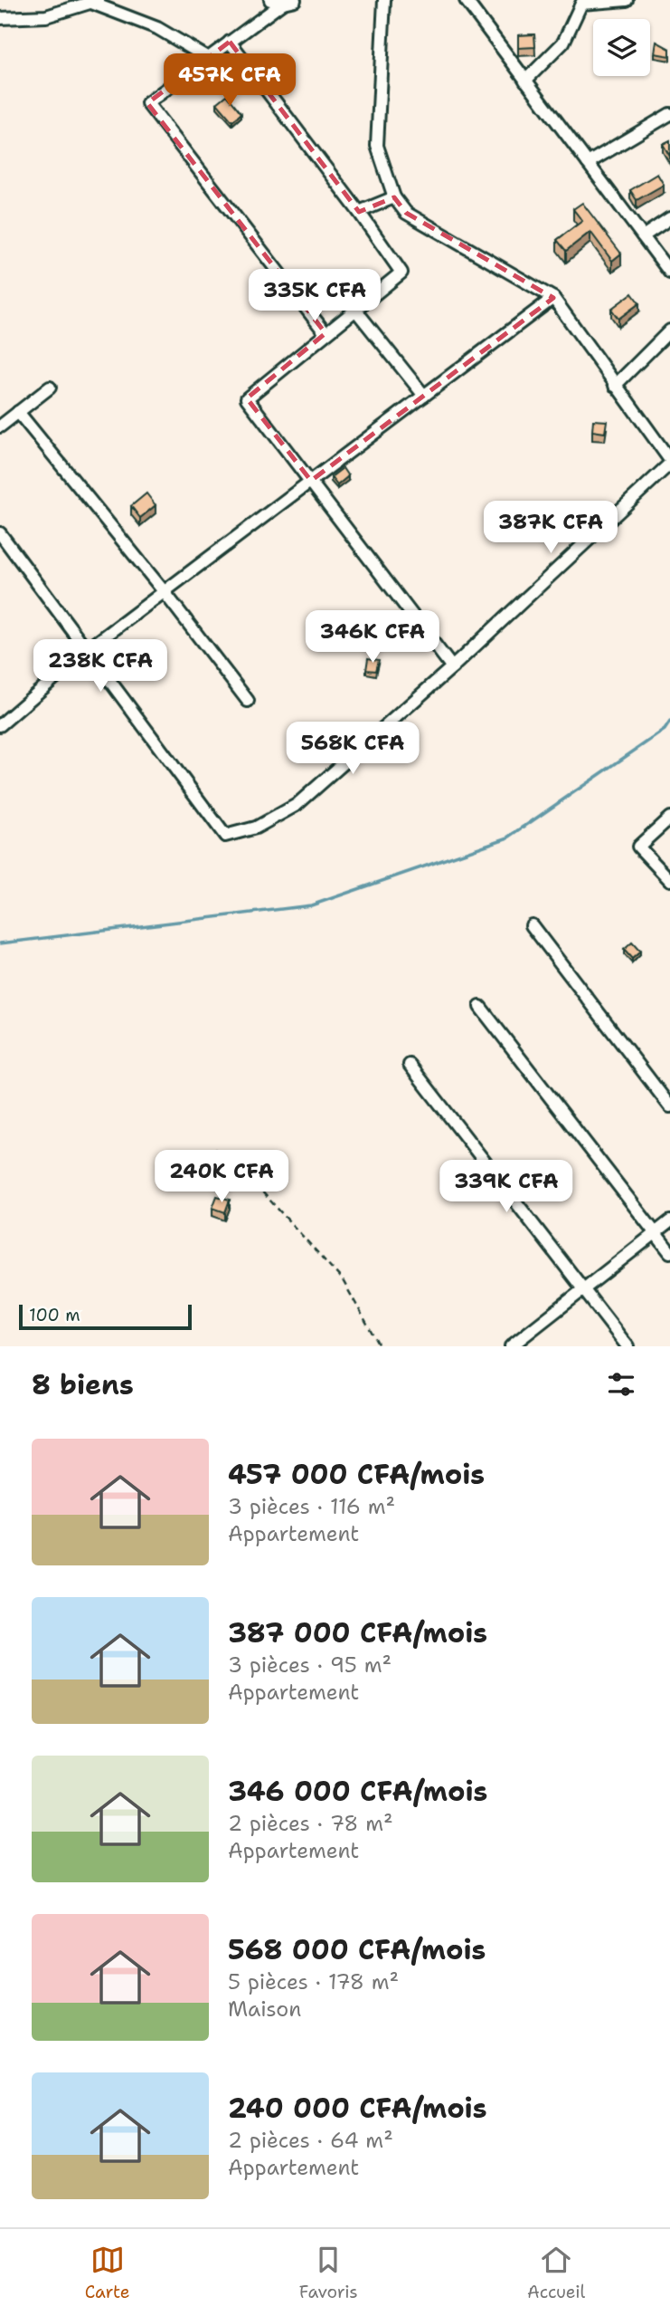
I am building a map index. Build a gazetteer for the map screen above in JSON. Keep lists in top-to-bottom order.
{
  "scale_bar": "100 m",
  "page": {
    "price": [
      "457K CFA",
      "335K CFA",
      "387K CFA",
      "346K CFA",
      "238K CFA",
      "568K CFA",
      "240K CFA",
      "339K CFA"
    ],
    "scale": "100 m",
    "heading": "8 biens",
    "list": [
      {
        "name": "457 000 CFA/mois",
        "note": "3 pièces · 116 m² · Appartement"
      },
      {
        "name": "387 000 CFA/mois",
        "note": "3 pièces · 95 m² · Appartement"
      },
      {
        "name": "346 000 CFA/mois",
        "note": "2 pièces · 78 m² · Appartement"
      },
      {
        "name": "568 000 CFA/mois",
        "note": "5 pièces · 178 m² · Maison"
      },
      {
        "name": "240 000 CFA/mois",
        "note": "2 pièces · 64 m² · Appartement"
      }
    ],
    "tabs": ["Carte", "Favoris", "Accueil"]
  }
}
